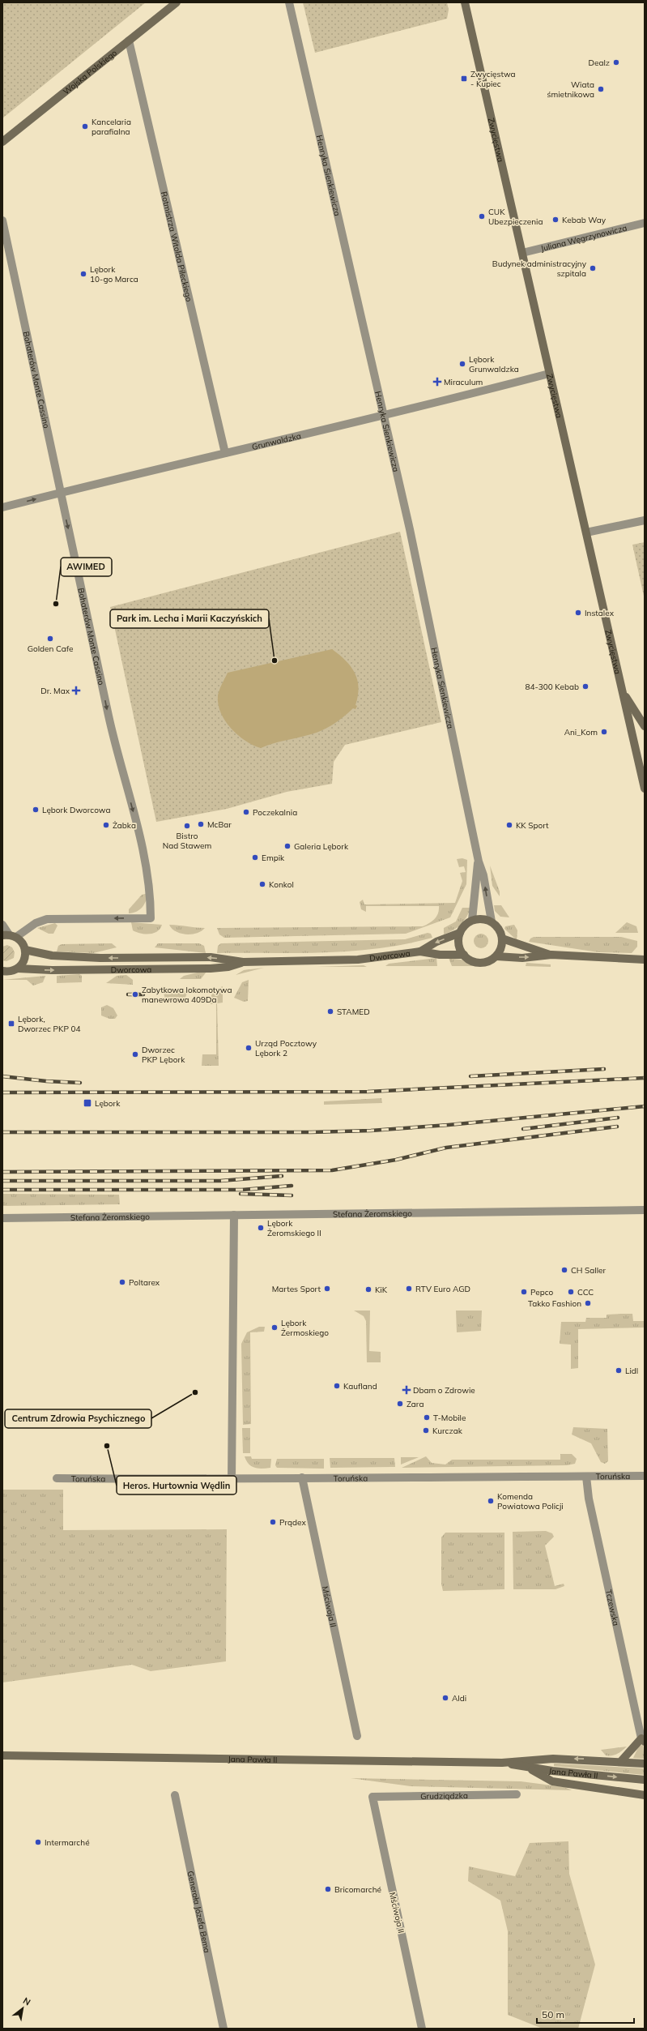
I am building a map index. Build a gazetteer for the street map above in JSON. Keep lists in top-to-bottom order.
{
  "streets": {
    "main road": [
      "Wojska Polskiego",
      "Zwycięstwa",
      "Dworcowa",
      "Jana Pawła II"
    ],
    "street": [
      "Henryka Sienkiewicza",
      "Juliana Węgrzynowicza",
      "Rotmistrza Witolda Pileckiego",
      "Bohaterów Monte Cassino",
      "Grunwaldzka",
      "Stefana Żeromskiego",
      "Toruńska",
      "Mściwoja II",
      "Tczewska",
      "Grudziądzka",
      "Generała Józefa Bema"
    ]
  },
  "crossings": [
    ["Wojska Polskiego", "Rotmistrza Witolda Pileckiego"],
    ["Zwycięstwa", "Juliana Węgrzynowicza"],
    ["Zwycięstwa", "Grunwaldzka"],
    ["Henryka Sienkiewicza", "Grunwaldzka"],
    ["Henryka Sienkiewicza", "Dworcowa"],
    ["Rotmistrza Witolda Pileckiego", "Grunwaldzka"],
    ["Bohaterów Monte Cassino", "Grunwaldzka"],
    ["Toruńska", "Mściwoja II"],
    ["Toruńska", "Tczewska"],
    ["Mściwoja II", "Grudziądzka"]
  ],
  "places": {
    "other": [
      "Dealz",
      "Wiata śmietnikowa",
      "Kancelaria parafialna",
      "CUK Ubezpieczenia",
      "Kebab Way",
      "Budynek administracyjny szpitala",
      "Lębork 10-go Marca",
      "Lębork Grunwaldzka",
      "AWIMED",
      "Instalex",
      "Golden Cafe",
      "Park im. Lecha i Marii Kaczyńskich",
      "84-300 Kebab",
      "Ani_Kom",
      "Lębork Dworcowa",
      "Poczekalnia",
      "McBar",
      "Żabka",
      "KK Sport",
      "Bistro Nad Stawem",
      "Galeria Lębork",
      "Empik",
      "Konkol",
      "Zabytkowa lokomotywa manewrowa 409Da",
      "STAMED",
      "Urząd Pocztowy Lębork 2",
      "Dworzec PKP Lębork",
      "Lębork Żeromskiego II",
      "CH Saller",
      "Poltarex",
      "Martes Sport",
      "RTV Euro AGD",
      "KiK",
      "Pepco",
      "CCC",
      "Takko Fashion",
      "Lębork Żermoskiego",
      "Lidl",
      "Kaufland",
      "Centrum Zdrowia Psychicznego",
      "Zara",
      "T-Mobile",
      "Kurczak",
      "Heros. Hurtownia Wędlin",
      "Komenda Powiatowa Policji",
      "Prądex",
      "Aldi",
      "Intermarché",
      "Bricomarché"
    ],
    "transit": ["Zwycięstwa - Kupiec", "Lębork, Dworzec PKP 04", "Lębork"],
    "health": ["Miraculum", "Dr. Max", "Dbam o Zdrowie"]
  },
  "scale_bar": "50 m",
  "north": "top right"
}
